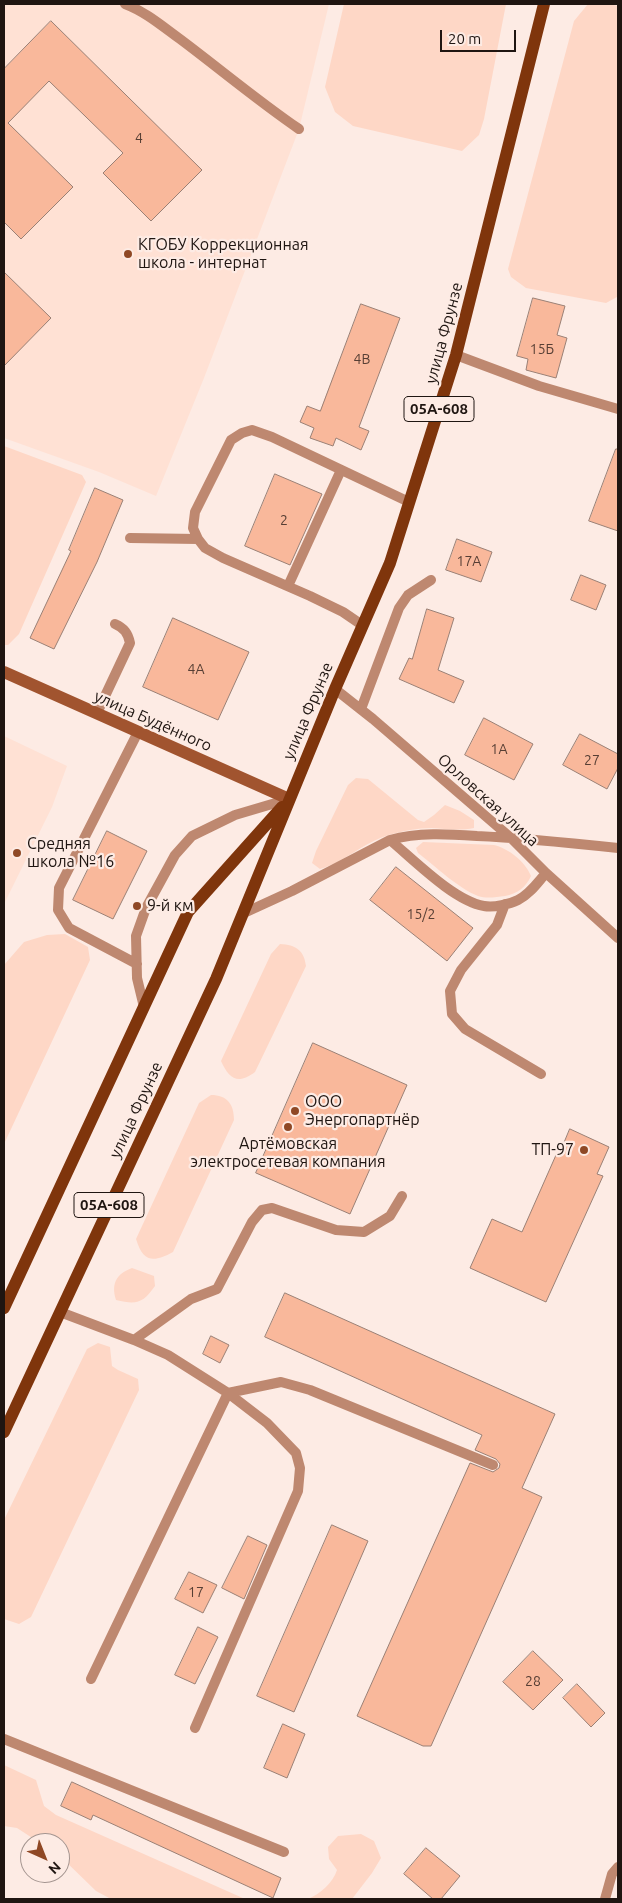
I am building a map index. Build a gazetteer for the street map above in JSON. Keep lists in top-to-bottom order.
{
  "streets": {
    "main road": ["улица Фрунзе", "05А-608", "улица Будённого"],
    "lane": ["Орловская улица"]
  },
  "crossings": [
    ["улица Фрунзе", "улица Будённого"],
    ["улица Фрунзе", "Орловская улица"]
  ],
  "places": [
    "КГОБУ Коррекционная школа - интернат",
    "Средняя школа №16",
    "9-й км",
    "ООО Энергопартнёр",
    "Артёмовская электросетевая компания",
    "ТП-97"
  ],
  "house_numbers": [
    "4",
    "15Б",
    "4В",
    "2",
    "17А",
    "4А",
    "1А",
    "27",
    "15/2",
    "17",
    "28"
  ],
  "scale_bar": "20 m",
  "north": "bottom right"
}
